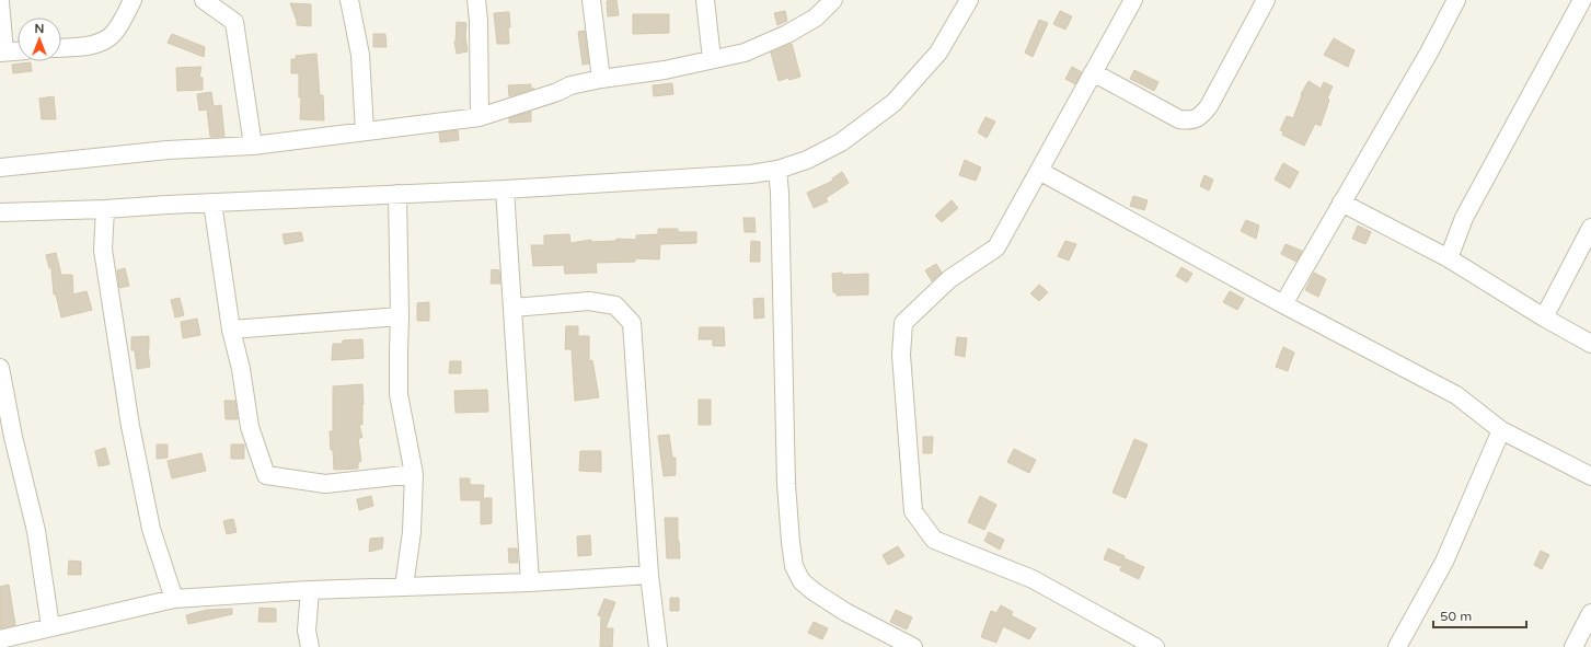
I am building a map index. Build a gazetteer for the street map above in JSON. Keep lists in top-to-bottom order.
{
  "scale_bar": "50 m",
  "north": "top"
}
